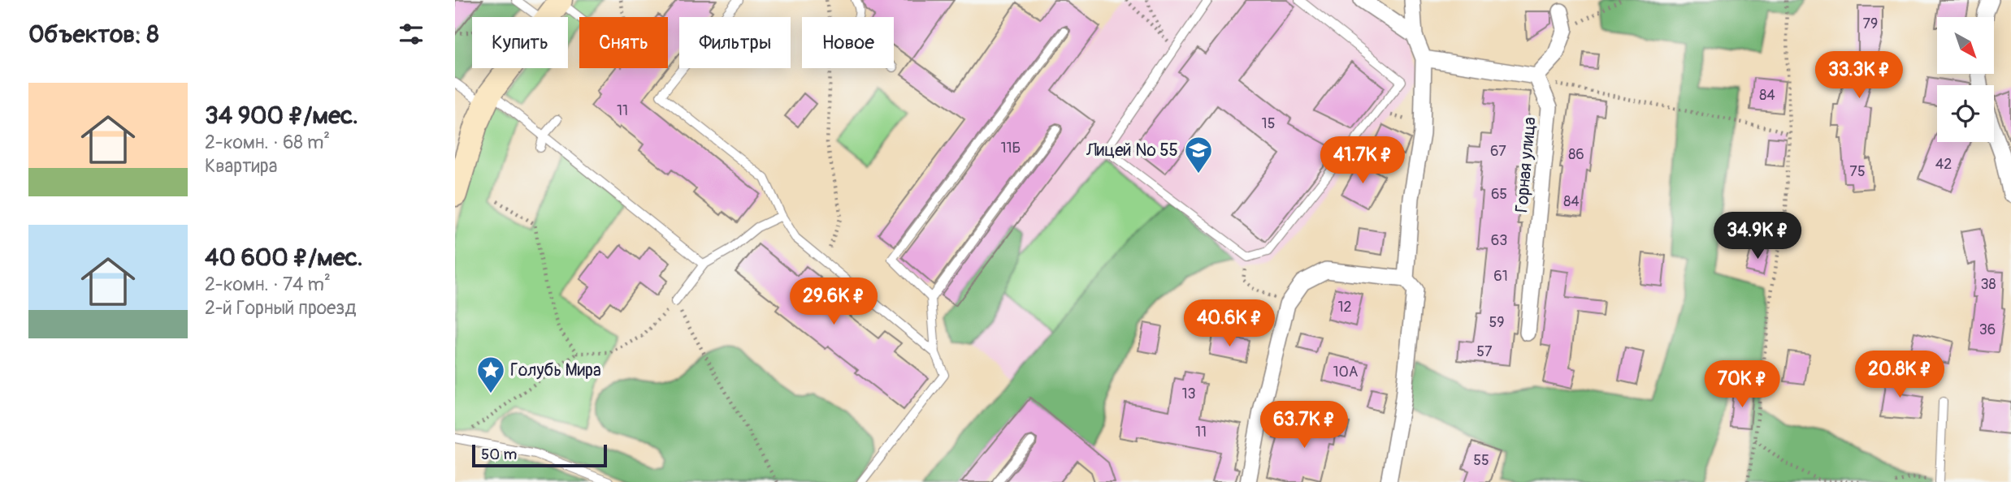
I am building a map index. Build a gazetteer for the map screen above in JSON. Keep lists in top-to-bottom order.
{
  "streets": {
    "street": ["Горная улица"]
  },
  "places": {
    "school or university": ["Лицей № 55"],
    "place": ["Голубь Мира"]
  },
  "house_numbers": [
    "79",
    "84",
    "11",
    "15",
    "11Б",
    "67",
    "86",
    "42",
    "75",
    "65",
    "84",
    "63",
    "61",
    "38",
    "12",
    "59",
    "36",
    "57",
    "10А",
    "13",
    "11",
    "55"
  ],
  "scale_bar": "50 m",
  "north": "bottom right",
  "page": {
    "heading": "Объектов: 8",
    "chip": [
      "Купить",
      "Снять",
      "Фильтры",
      "Новое"
    ],
    "price": [
      "33.3K ₽",
      "41.7K ₽",
      "34.9K ₽",
      "29.6K ₽",
      "40.6K ₽",
      "20.8K ₽",
      "70K ₽",
      "63.7K ₽"
    ],
    "list": [
      {
        "name": "34 900 ₽/мес.",
        "note": "2-комн. · 68 m² · Квартира"
      },
      {
        "name": "40 600 ₽/мес.",
        "note": "2-комн. · 74 m² · 2-й Горный проезд"
      }
    ],
    "scale": "50 m"
  }
}
